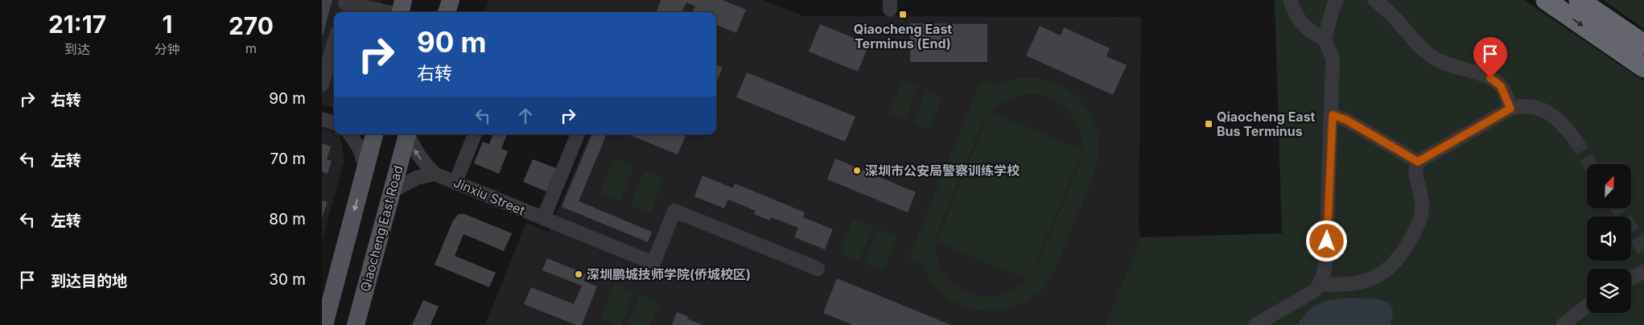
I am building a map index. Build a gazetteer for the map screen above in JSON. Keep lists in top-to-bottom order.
{
  "streets": {
    "main road": ["Qiaocheng East Road"],
    "street": ["Jinxiu Street"]
  },
  "places": {
    "transit": ["Qiaocheng East Terminus (End)", "Qiaocheng East Bus Terminus"],
    "other": ["深圳市公安局警察训练学校", "深圳鹏城技师学院(侨城校区)"]
  },
  "north": "top right",
  "page": {
    "eta": [
      "21:17",
      "到达",
      "1",
      "分钟",
      "270",
      "m"
    ],
    "turn": ["90 m", "右转"],
    "list": [
      {
        "name": "右转",
        "value": "90 m"
      },
      {
        "name": "左转",
        "value": "70 m"
      },
      {
        "name": "左转",
        "value": "80 m"
      },
      {
        "name": "到达目的地",
        "value": "30 m"
      }
    ]
  }
}
